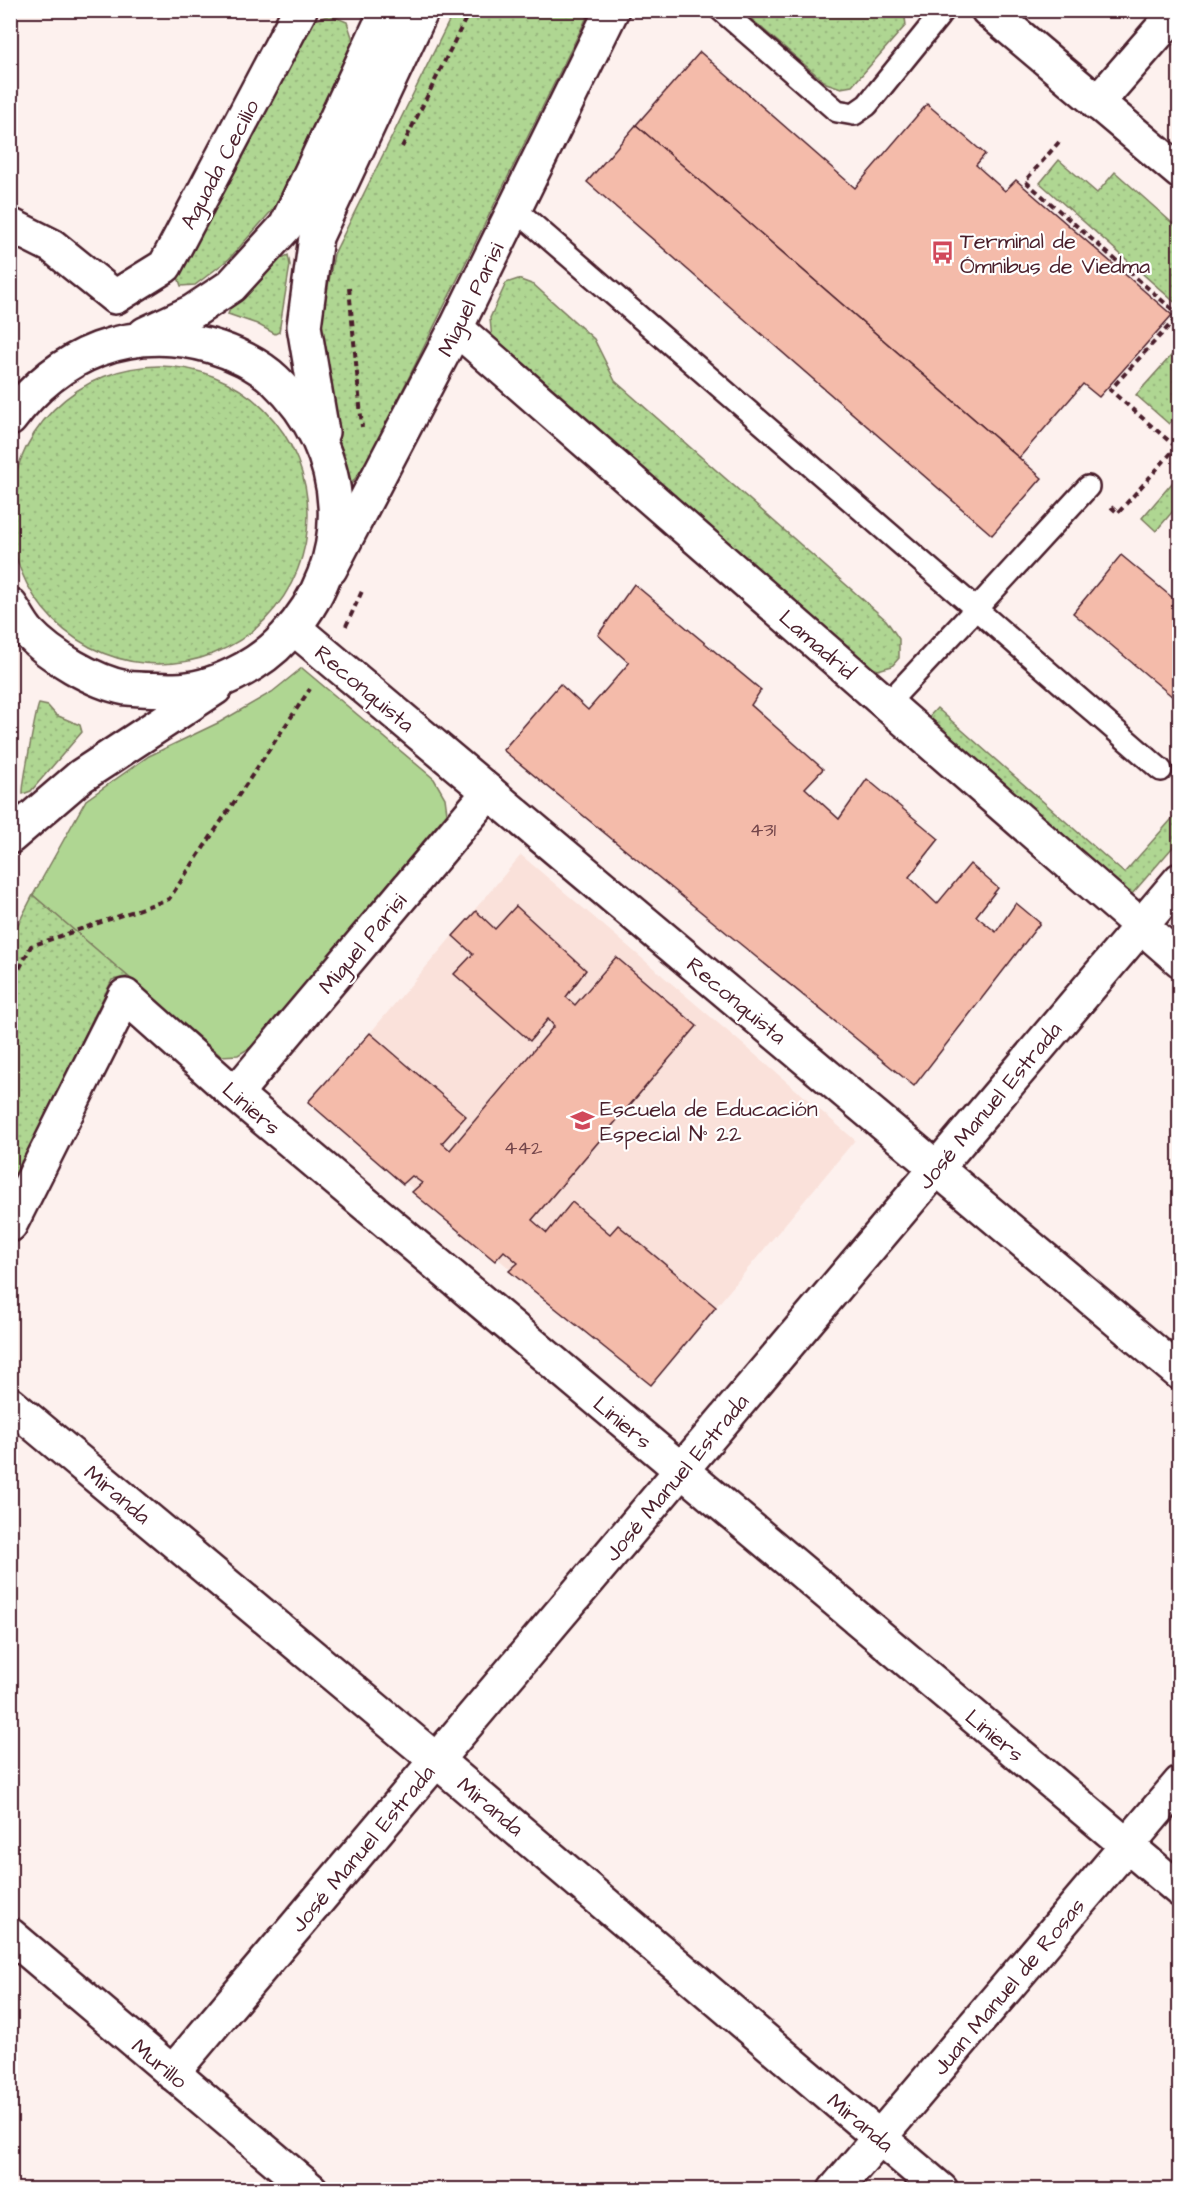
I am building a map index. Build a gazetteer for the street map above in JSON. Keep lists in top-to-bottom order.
{
  "streets": {
    "street": [
      "Aguada Cecilio",
      "Miguel Parisi",
      "Lamadrid",
      "Reconquista",
      "José Manuel Estrada",
      "Liniers",
      "Miranda",
      "Juan Manuel de Rosas",
      "Murillo"
    ]
  },
  "crossings": [
    ["Miguel Parisi", "Lamadrid"],
    ["Miguel Parisi", "Reconquista"],
    ["Miguel Parisi", "Liniers"],
    ["Lamadrid", "José Manuel Estrada"],
    ["Reconquista", "José Manuel Estrada"],
    ["José Manuel Estrada", "Liniers"],
    ["José Manuel Estrada", "Miranda"],
    ["José Manuel Estrada", "Murillo"],
    ["Liniers", "Juan Manuel de Rosas"],
    ["Miranda", "Juan Manuel de Rosas"]
  ],
  "places": {
    "bus stop": ["Terminal de Ómnibus de Viedma"],
    "school or university": ["Escuela de Educación Especial N° 22"]
  },
  "house_numbers": ["431", "442"]
}
